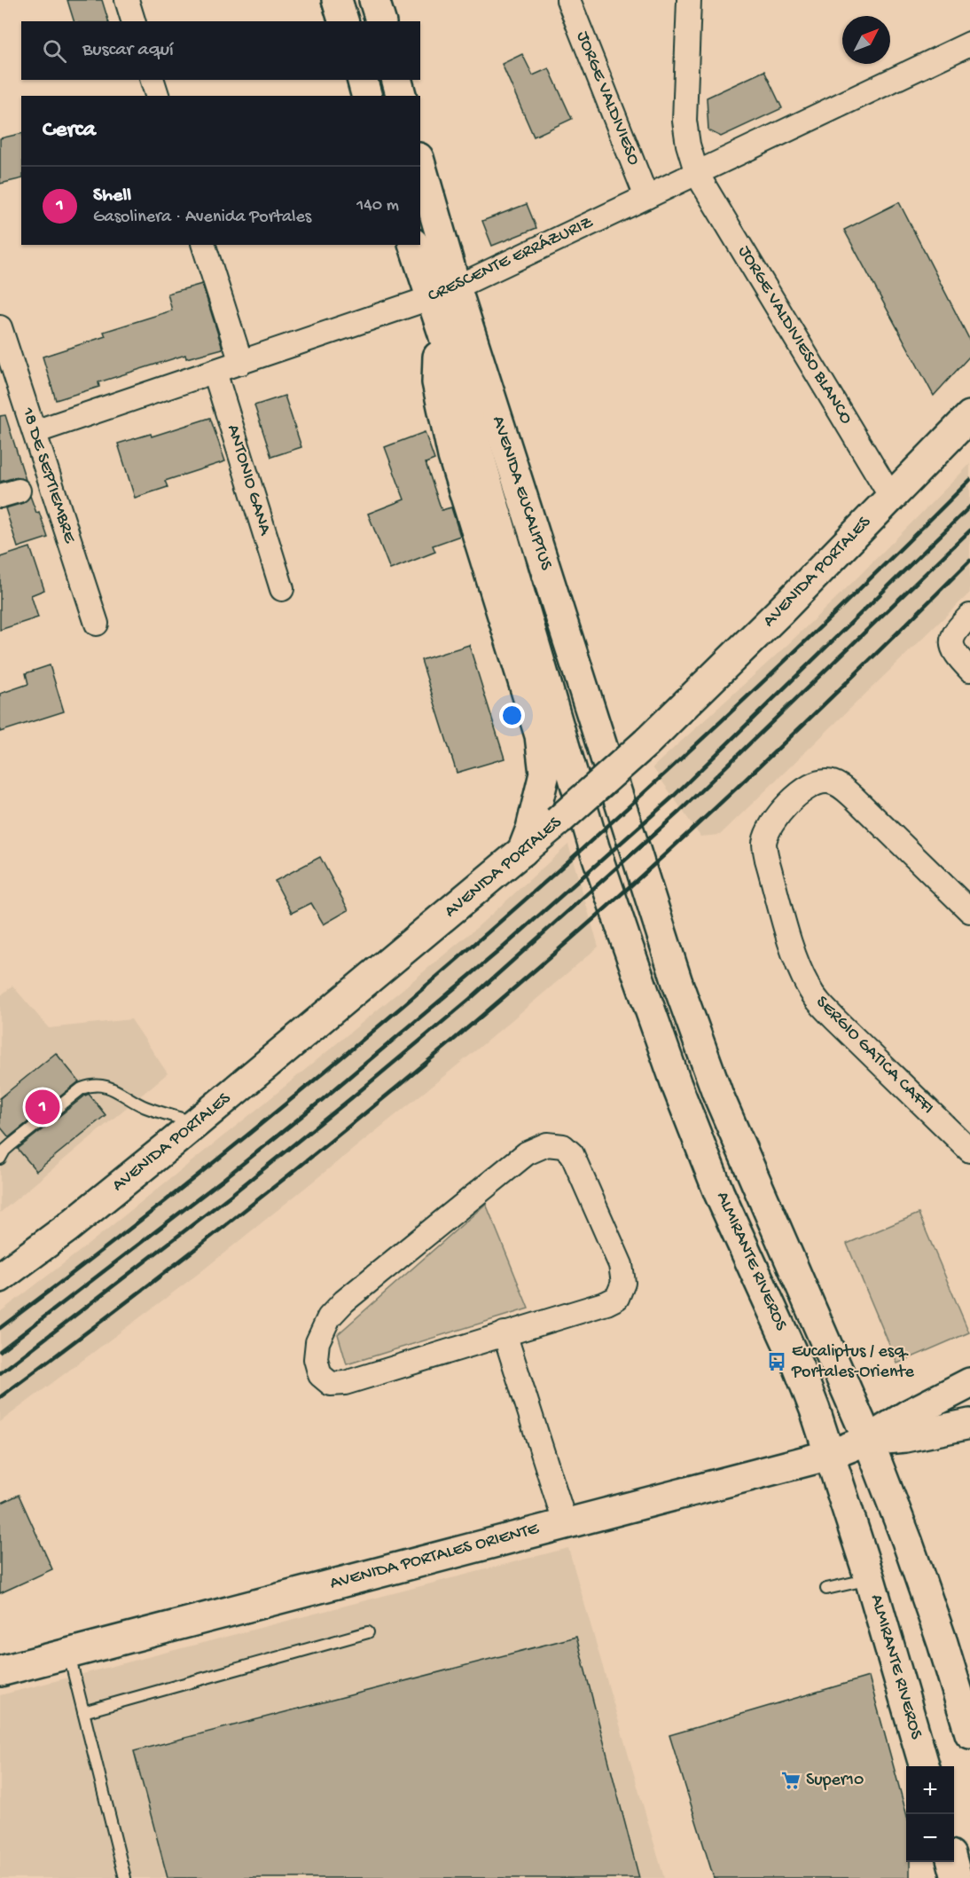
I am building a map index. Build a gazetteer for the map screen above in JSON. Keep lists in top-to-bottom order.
{
  "streets": {
    "main road": [
      "AVENIDA EUCALIPTUS",
      "AVENIDA PORTALES",
      "ALMIRANTE RIVEROS",
      "AVENIDA PORTALES ORIENTE"
    ],
    "street": [
      "JORGE VALDIVIESO",
      "CRESCENTE ERRÁZURIZ",
      "JORGE VALDIVIESO BLANCO",
      "18 DE SEPTIEMBRE",
      "ANTONIO GANA",
      "SERGIO GATICA CAFFI"
    ]
  },
  "crossings": [
    ["JORGE VALDIVIESO", "CRESCENTE ERRÁZURIZ"],
    ["CRESCENTE ERRÁZURIZ", "JORGE VALDIVIESO BLANCO"],
    ["CRESCENTE ERRÁZURIZ", "18 DE SEPTIEMBRE"],
    ["CRESCENTE ERRÁZURIZ", "ANTONIO GANA"],
    ["CRESCENTE ERRÁZURIZ", "AVENIDA EUCALIPTUS"],
    ["JORGE VALDIVIESO BLANCO", "AVENIDA PORTALES"],
    ["AVENIDA EUCALIPTUS", "ALMIRANTE RIVEROS"],
    ["ALMIRANTE RIVEROS", "AVENIDA PORTALES ORIENTE"]
  ],
  "places": {
    "bus stop": ["Eucaliptus / esq. Portales-Oriente"],
    "supermarket": ["Super10"]
  },
  "north": "top right",
  "page": {
    "search": "Buscar aquí",
    "heading": "Cerca",
    "list": [
      {
        "mark": "1",
        "name": "Shell",
        "note": "Gasolinera · Avenida Portales",
        "value": "140 m"
      }
    ],
    "pins": "1",
    "map_buttons": ["+", "−"]
  }
}
